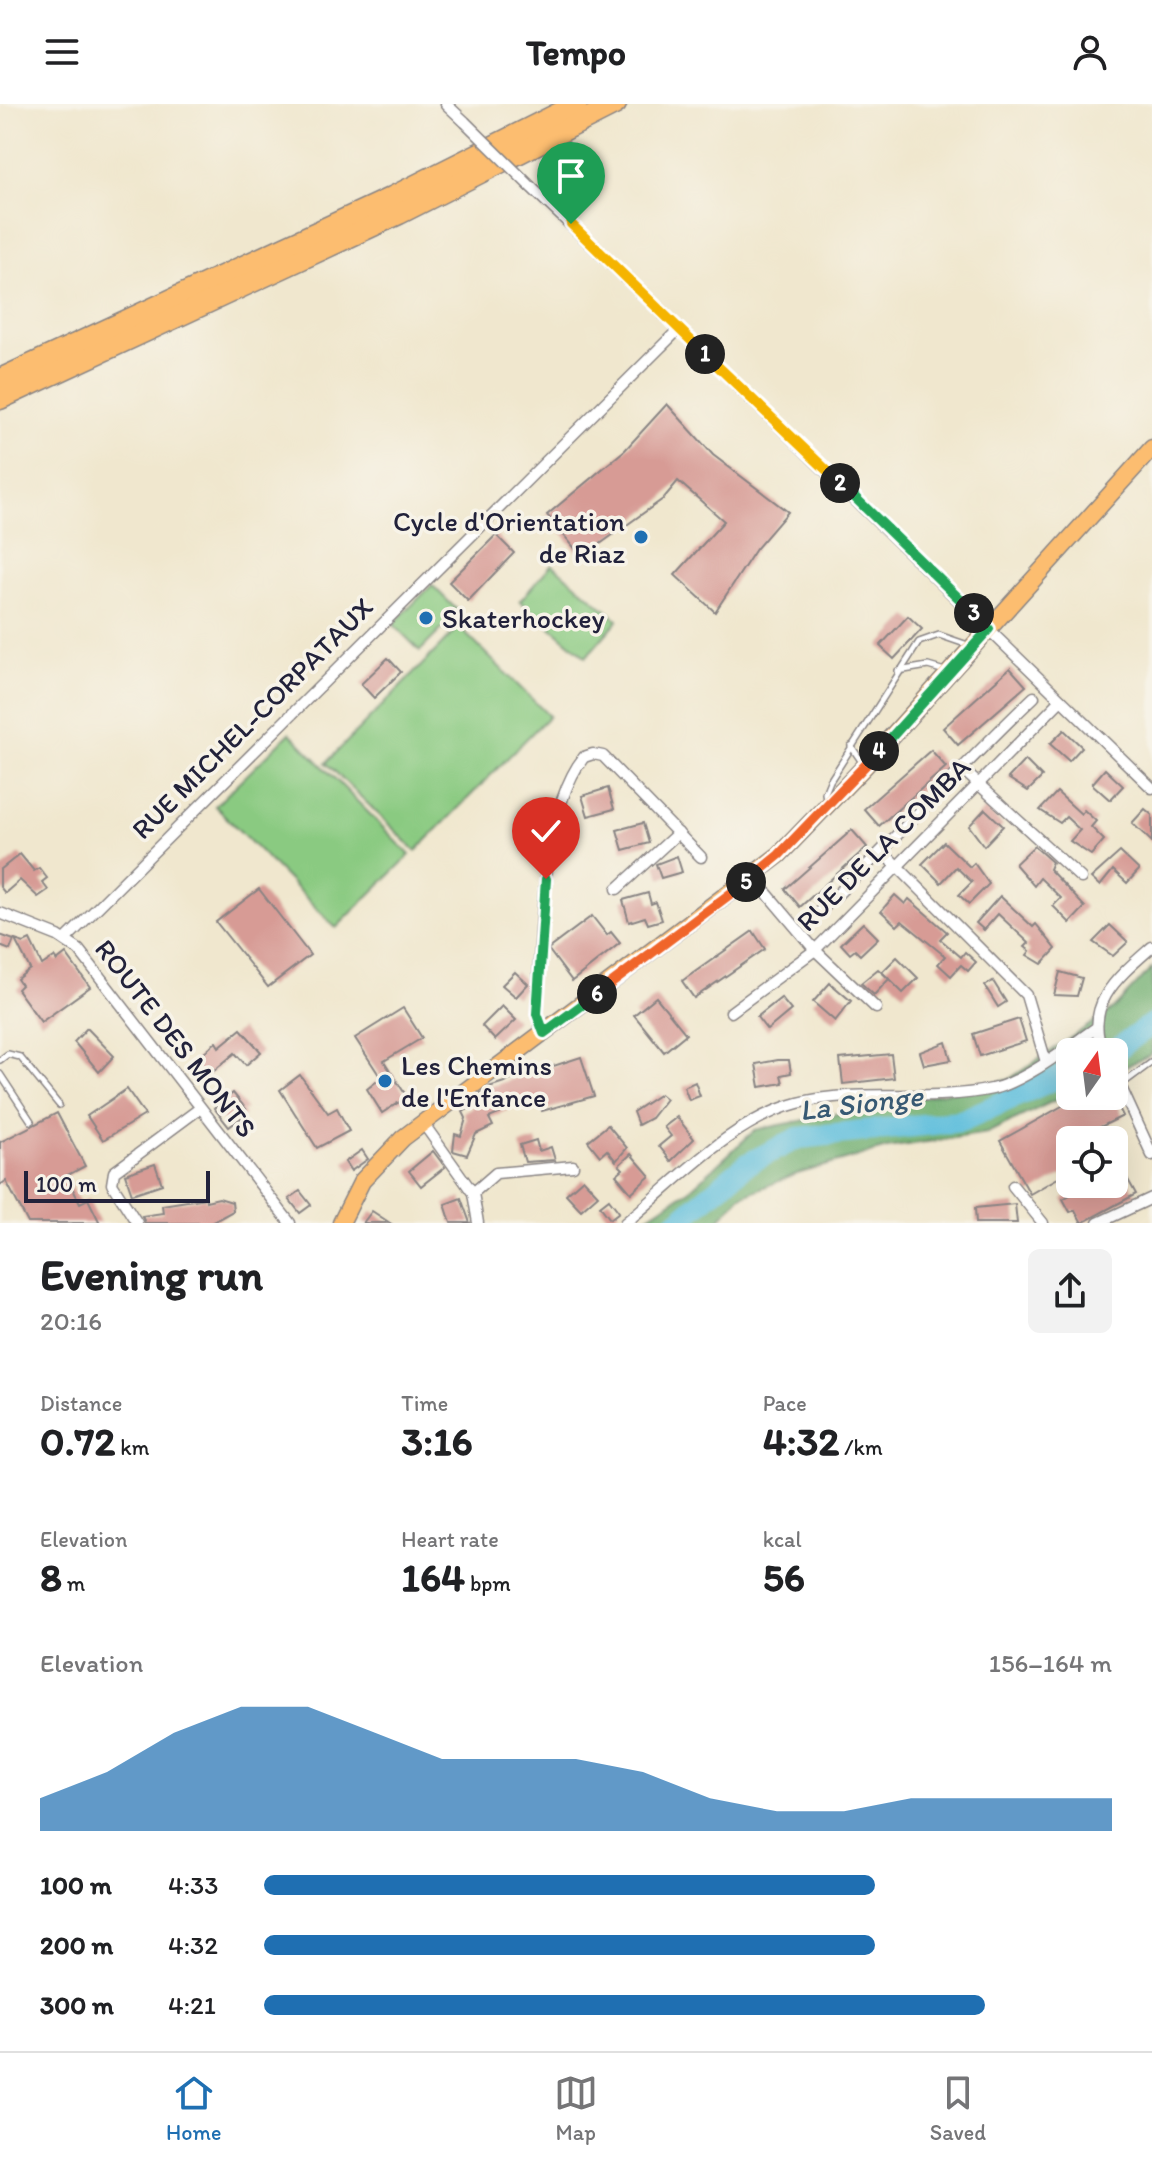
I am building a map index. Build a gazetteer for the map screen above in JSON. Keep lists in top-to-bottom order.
{
  "streets": {
    "street": ["RUE MICHEL-CORPATAUX", "RUE DE LA COMBA", "ROUTE DES MONTS"]
  },
  "crossings": [
    ["RUE MICHEL-CORPATAUX", "ROUTE DES MONTS"]
  ],
  "water": ["La Sionge"],
  "places": ["Cycle d'Orientation de Riaz", "Skaterhockey", "Les Chemins de l'Enfance"],
  "scale_bar": "100 m",
  "north": "top",
  "page": {
    "header": "Tempo",
    "pins": [
      "1",
      "2",
      "3",
      "4",
      "5",
      "6"
    ],
    "scale": "100 m",
    "heading": ["Evening run", "20:16"],
    "stats": [
      ["Distance", "0.72 km"],
      ["Time", "3:16"],
      ["Pace", "4:32 /km"],
      ["Elevation", "8 m"],
      ["Heart rate", "164 bpm"],
      ["kcal", "56"]
    ],
    "chart": ["Elevation", "156–164 m"],
    "list": [
      {
        "name": "100 m",
        "note": "4:33"
      },
      {
        "name": "200 m",
        "note": "4:32"
      },
      {
        "name": "300 m",
        "note": "4:21"
      }
    ],
    "tabs": ["Home", "Map", "Saved"]
  }
}
